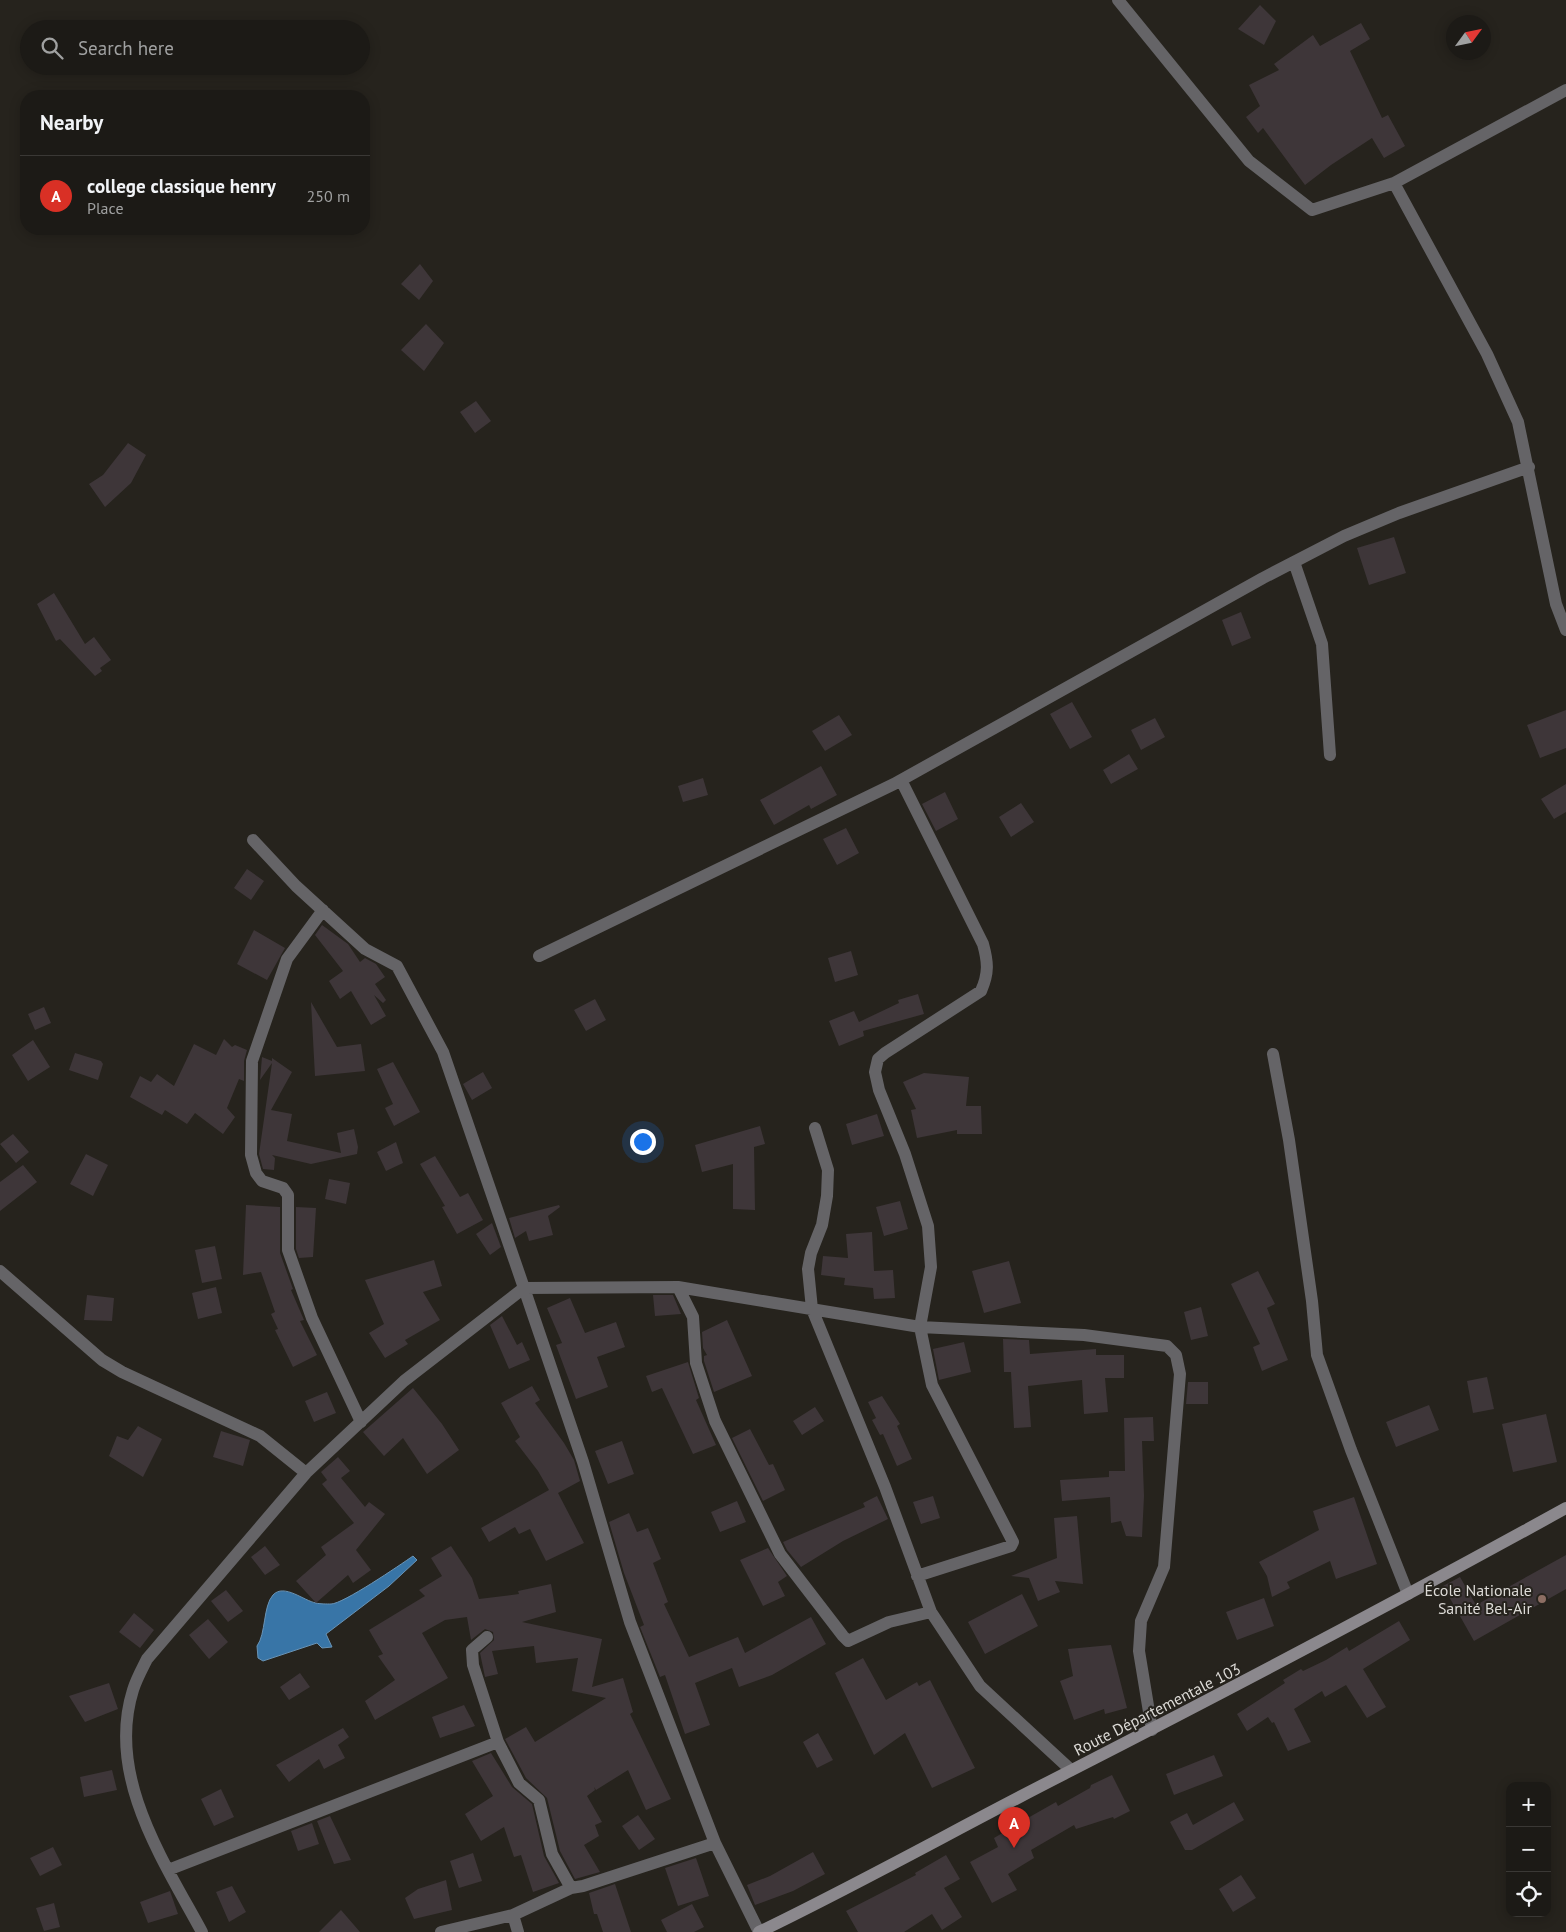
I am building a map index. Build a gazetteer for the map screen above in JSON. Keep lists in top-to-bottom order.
{
  "streets": {
    "main road": ["Route Départementale 103"]
  },
  "places": ["École Nationale Sanité Bel-Air"],
  "north": "top right",
  "page": {
    "search": "Search here",
    "heading": "Nearby",
    "list": [
      {
        "mark": "A",
        "name": "college classique henry",
        "note": "Place",
        "value": "250 m"
      }
    ],
    "map_buttons": ["+", "−"],
    "pins": "A"
  }
}
